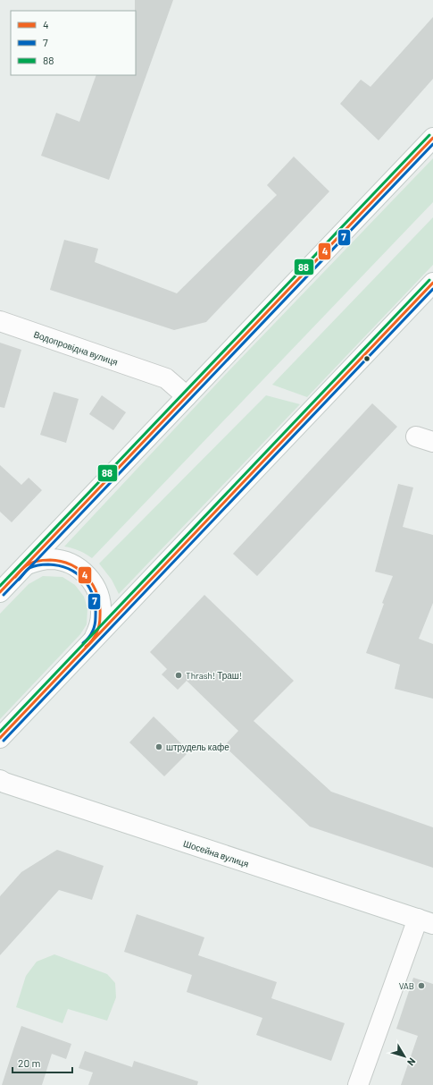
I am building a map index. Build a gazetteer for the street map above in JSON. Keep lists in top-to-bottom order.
{
  "streets": {
    "main road": ["Водопровідна вулиця", "Шосейна вулиця"]
  },
  "places": ["Thrash! Траш!", "штрудель кафе", "VAB"],
  "lines": ["transit line 88", "transit line 4", "transit line 7"],
  "legend": ["4", "7", "88"],
  "scale_bar": "20 m",
  "north": "bottom right"
}
